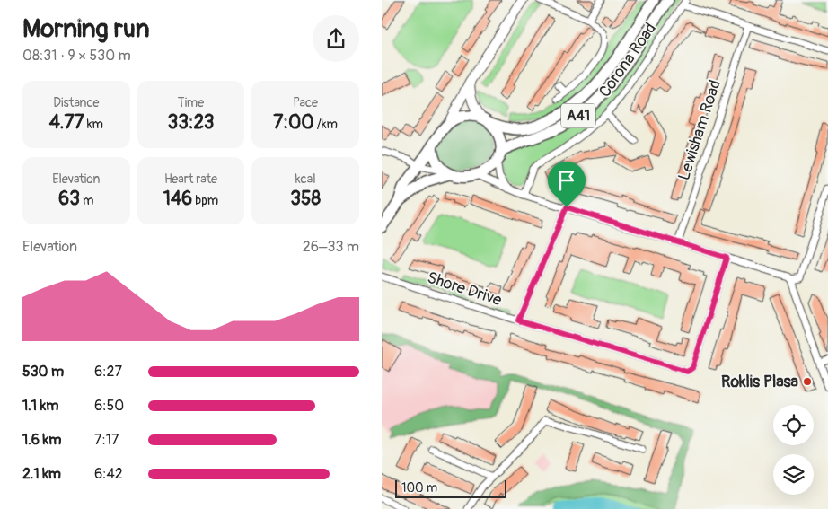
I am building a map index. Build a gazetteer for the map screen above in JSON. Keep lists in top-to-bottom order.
{
  "streets": {
    "highway": ["A41"],
    "street": ["Corona Road", "Lewisham Road", "Shore Drive"]
  },
  "places": ["Roklis Plasa"],
  "scale_bar": "100 m",
  "page": {
    "heading": ["Morning run", "08:31 · 9 × 530 m"],
    "stats": [
      ["Distance", "4.77 km"],
      ["Time", "33:23"],
      ["Pace", "7:00 /km"],
      ["Elevation", "63 m"],
      ["Heart rate", "146 bpm"],
      ["kcal", "358"]
    ],
    "chart": ["Elevation", "26–33 m"],
    "list": [
      {
        "name": "530 m",
        "note": "6:27"
      },
      {
        "name": "1.1 km",
        "note": "6:50"
      },
      {
        "name": "1.6 km",
        "note": "7:17"
      },
      {
        "name": "2.1 km",
        "note": "6:42"
      }
    ],
    "scale": "100 m"
  }
}
